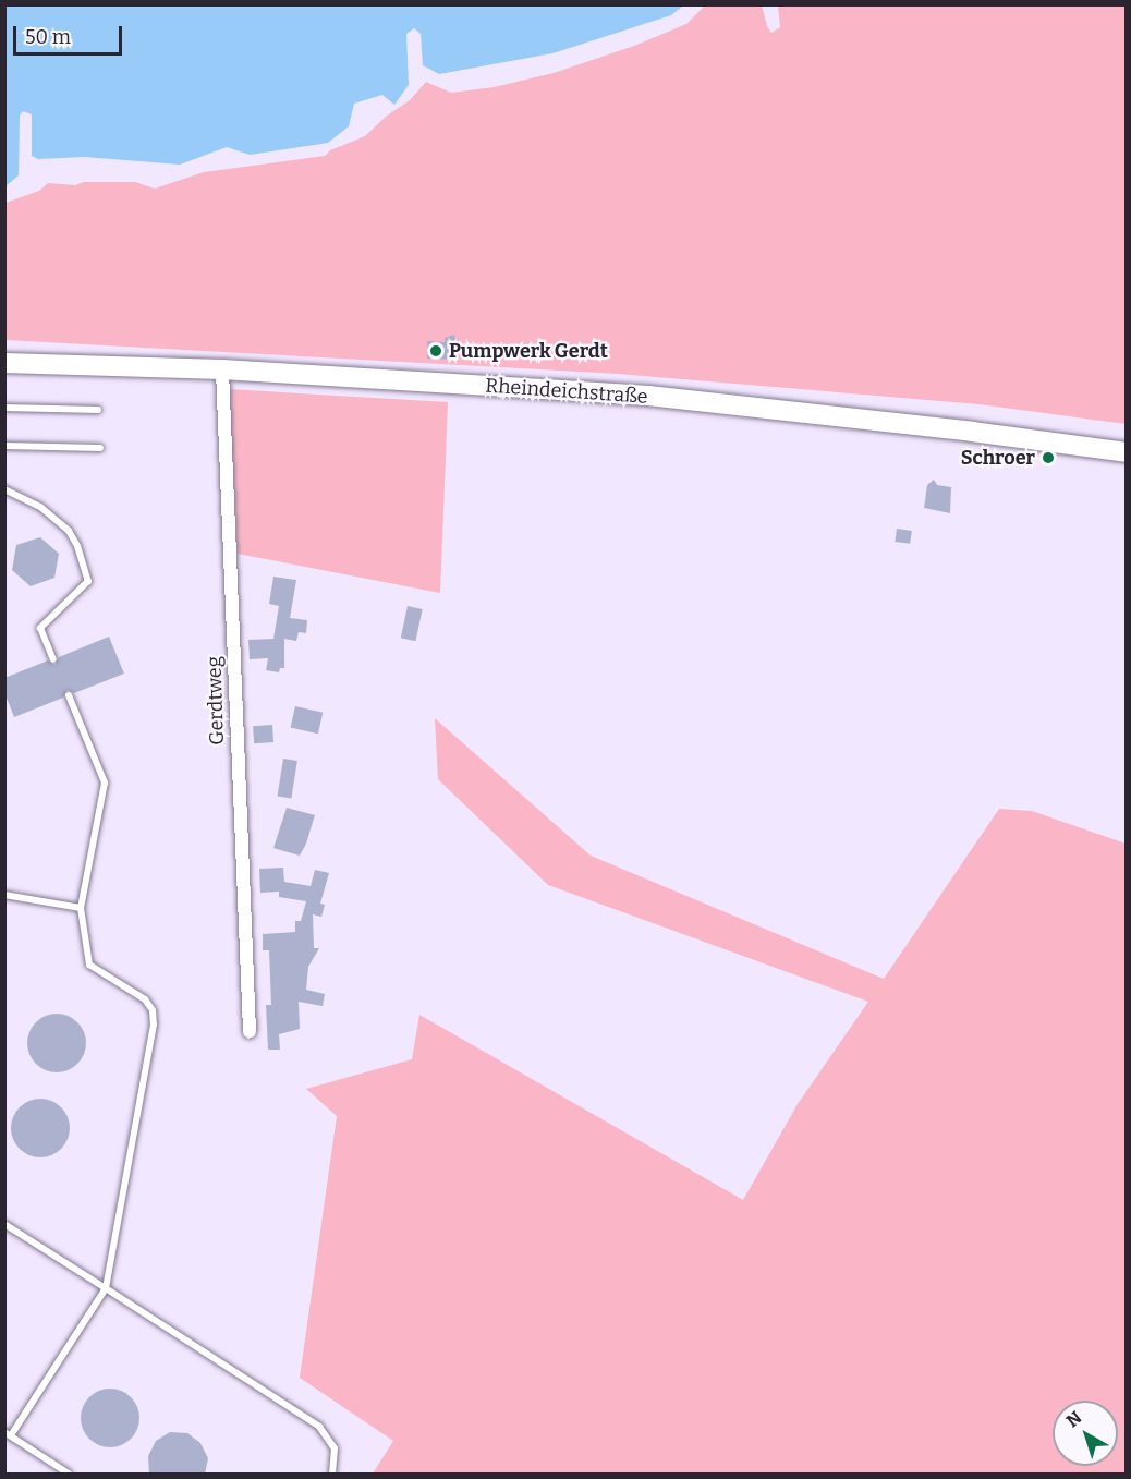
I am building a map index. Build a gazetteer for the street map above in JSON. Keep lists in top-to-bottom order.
{
  "streets": {
    "main road": ["Rheindeichstraße"],
    "street": ["Gerdtweg"]
  },
  "crossings": [
    ["Rheindeichstraße", "Gerdtweg"]
  ],
  "places": ["Pumpwerk Gerdt", "Schroer"],
  "scale_bar": "50 m",
  "north": "top left"
}
